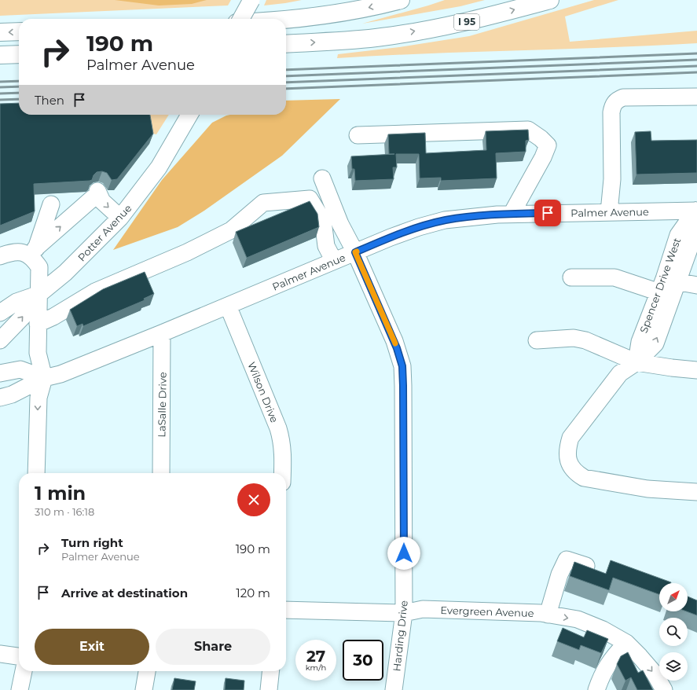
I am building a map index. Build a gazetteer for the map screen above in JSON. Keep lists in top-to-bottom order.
{
  "streets": {
    "highway": ["I 95"],
    "street": [
      "Palmer Avenue",
      "Potter Avenue",
      "Spencer Drive West",
      "Wilson Drive",
      "LaSalle Drive",
      "Evergreen Avenue",
      "Harding Drive"
    ]
  },
  "crossings": [
    ["Palmer Avenue", "Spencer Drive West"],
    ["Palmer Avenue", "Wilson Drive"],
    ["Palmer Avenue", "LaSalle Drive"],
    ["Palmer Avenue", "Harding Drive"],
    ["Evergreen Avenue", "Harding Drive"]
  ],
  "north": "top right",
  "page": {
    "turn": ["190 m", "Palmer Avenue"],
    "then": "Then",
    "heading": ["1 min", "310 m · 16:18"],
    "list": [
      {
        "name": "Turn right",
        "note": "Palmer Avenue",
        "value": "190 m"
      },
      {
        "name": "Arrive at destination",
        "value": "120 m"
      }
    ],
    "buttons": ["Exit", "Share"],
    "speed": "27 km/h",
    "limit": "30"
  }
}
